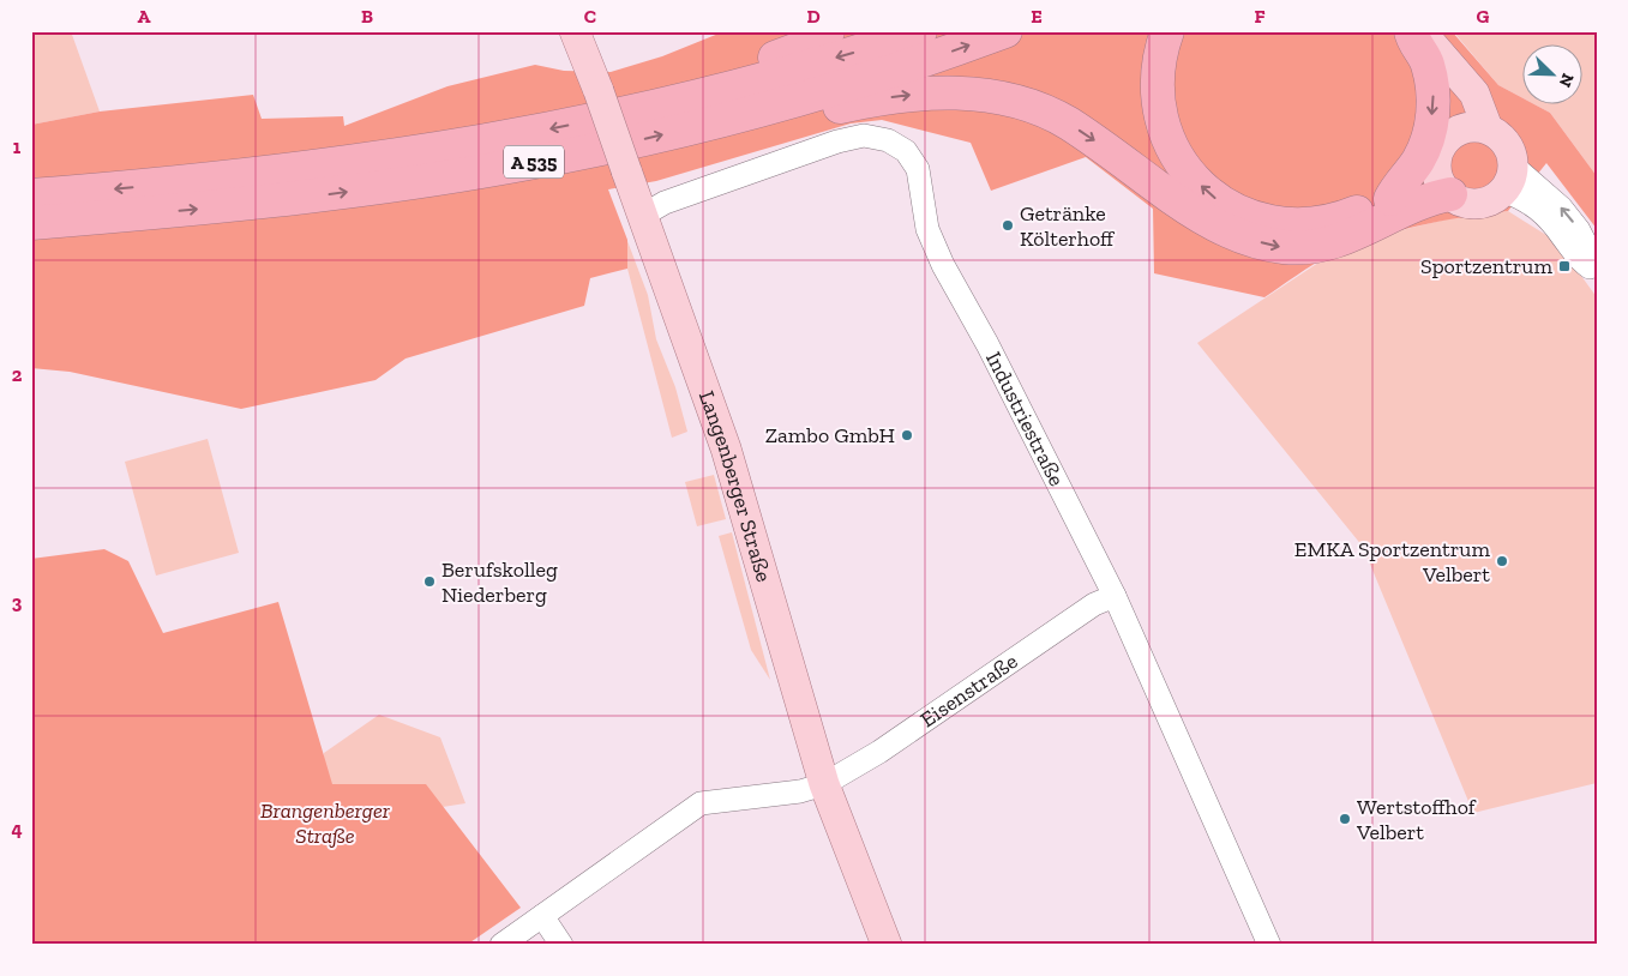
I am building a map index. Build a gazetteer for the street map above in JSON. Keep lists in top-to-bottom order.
{
  "streets": {
    "highway": ["A 535"],
    "main road": ["Langenberger Straße"],
    "street": ["Industriestraße", "Eisenstraße"]
  },
  "crossings": [
    ["Industriestraße", "Langenberger Straße"],
    ["Industriestraße", "Eisenstraße"],
    ["Langenberger Straße", "Eisenstraße"]
  ],
  "parks": ["Brangenberger Straße"],
  "places": {
    "other": [
      "Getränke Költerhoff",
      "Zambo GmbH",
      "EMKA Sportzentrum Velbert",
      "Berufskolleg Niederberg",
      "Wertstoffhof Velbert"
    ],
    "transit": ["Sportzentrum"]
  },
  "north": "bottom right",
  "grid": {
    "columns": [
      "A",
      "B",
      "C",
      "D",
      "E",
      "F",
      "G"
    ],
    "rows": [
      "1",
      "2",
      "3",
      "4"
    ]
  }
}
